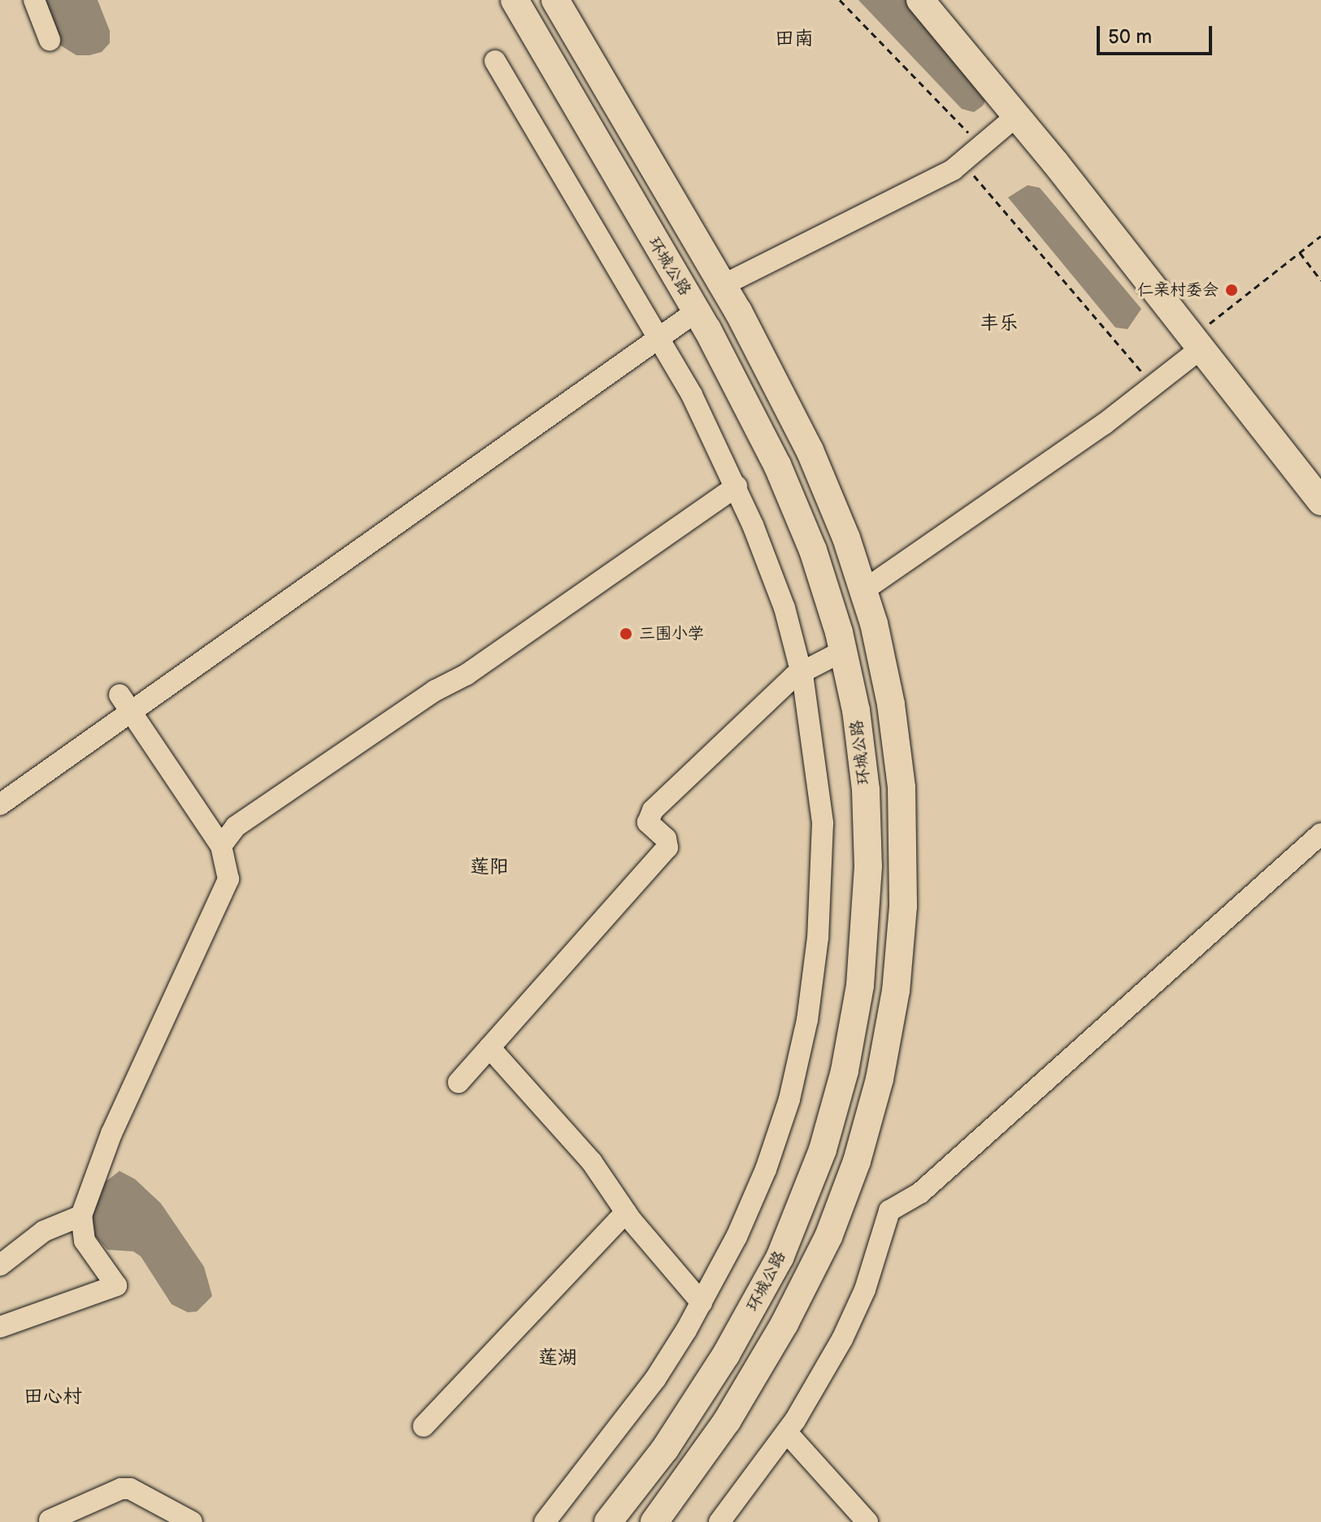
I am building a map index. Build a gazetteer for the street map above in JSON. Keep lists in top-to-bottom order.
{
  "streets": {
    "main road": ["环城公路"]
  },
  "districts": [
    "田南",
    "丰乐",
    "莲阳",
    "莲湖",
    "田心村"
  ],
  "places": ["仁亲村委会", "三围小学"],
  "scale_bar": "50 m"
}
